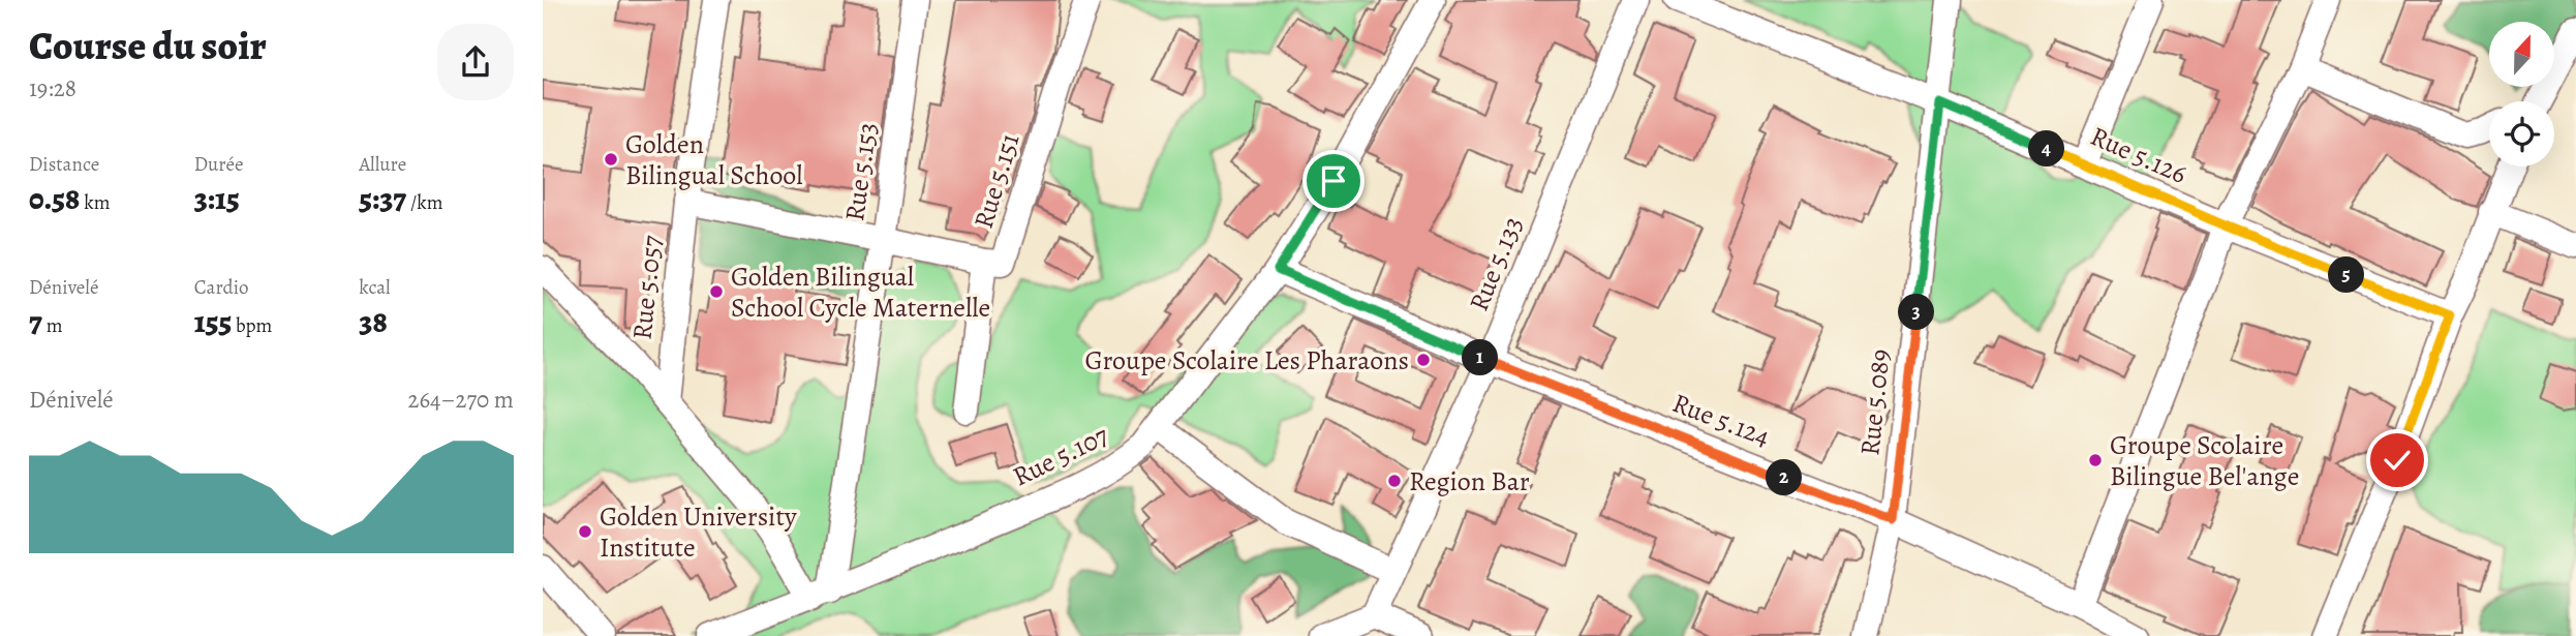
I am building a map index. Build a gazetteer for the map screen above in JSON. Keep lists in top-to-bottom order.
{
  "streets": {
    "street": [
      "Rue 5.126",
      "Rue 5.153",
      "Rue 5.151",
      "Rue 5.133",
      "Rue 5.057",
      "Rue 5.089",
      "Rue 5.124",
      "Rue 5.107"
    ]
  },
  "crossings": [
    ["Rue 5.126", "Rue 5.089"],
    ["Rue 5.153", "Rue 5.151"],
    ["Rue 5.153", "Rue 5.057"],
    ["Rue 5.133", "Rue 5.124"],
    ["Rue 5.089", "Rue 5.124"],
    ["Rue 5.124", "Rue 5.107"]
  ],
  "places": [
    "Golden Bilingual School",
    "Golden Bilingual School Cycle Maternelle",
    "Groupe Scolaire Les Pharaons",
    "Groupe Scolaire Bilingue Bel'ange",
    "Region Bar",
    "Golden University Institute"
  ],
  "north": "top",
  "page": {
    "heading": ["Course du soir", "19:28"],
    "stats": [
      ["Distance", "0.58 km"],
      ["Durée", "3:15"],
      ["Allure", "5:37 /km"],
      ["Dénivelé", "7 m"],
      ["Cardio", "155 bpm"],
      ["kcal", "38"]
    ],
    "pins": [
      "4",
      "5",
      "3",
      "1",
      "2"
    ],
    "chart": ["Dénivelé", "264–270 m"]
  }
}
